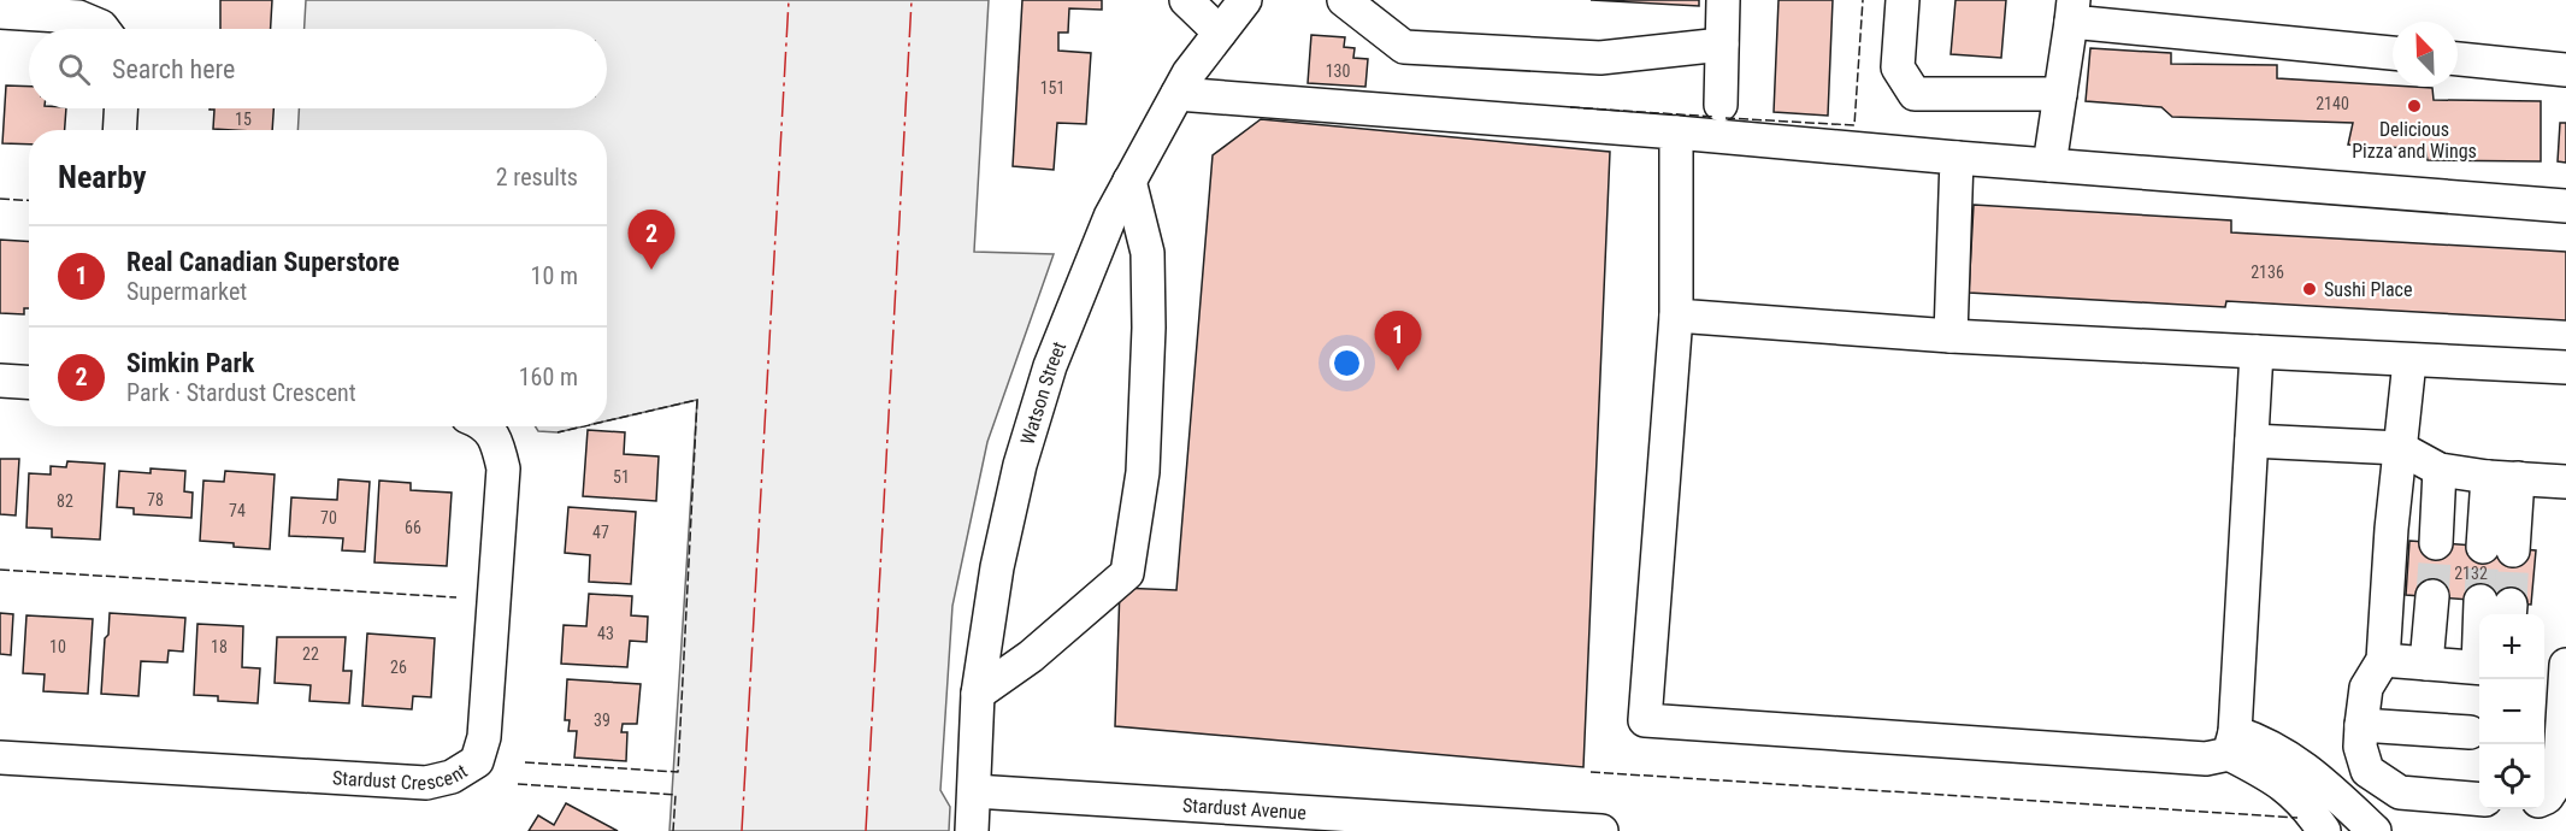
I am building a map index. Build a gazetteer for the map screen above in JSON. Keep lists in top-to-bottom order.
{
  "streets": {
    "street": ["Watson Street", "Stardust Crescent", "Stardust Avenue"]
  },
  "crossings": [
    ["Watson Street", "Stardust Avenue"]
  ],
  "places": ["Delicious Pizza and Wings", "Sushi Place"],
  "house_numbers": [
    "130",
    "151",
    "2140",
    "15",
    "2136",
    "51",
    "78",
    "82",
    "74",
    "70",
    "66",
    "47",
    "2132",
    "43",
    "10",
    "18",
    "22",
    "26",
    "39"
  ],
  "north": "top left",
  "page": {
    "search": "Search here",
    "heading": ["Nearby", "2 results"],
    "pins": ["2", "1"],
    "list": [
      {
        "mark": "1",
        "name": "Real Canadian Superstore",
        "note": "Supermarket",
        "value": "10 m"
      },
      {
        "mark": "2",
        "name": "Simkin Park",
        "note": "Park · Stardust Crescent",
        "value": "160 m"
      }
    ],
    "map_buttons": ["+", "−"]
  }
}
